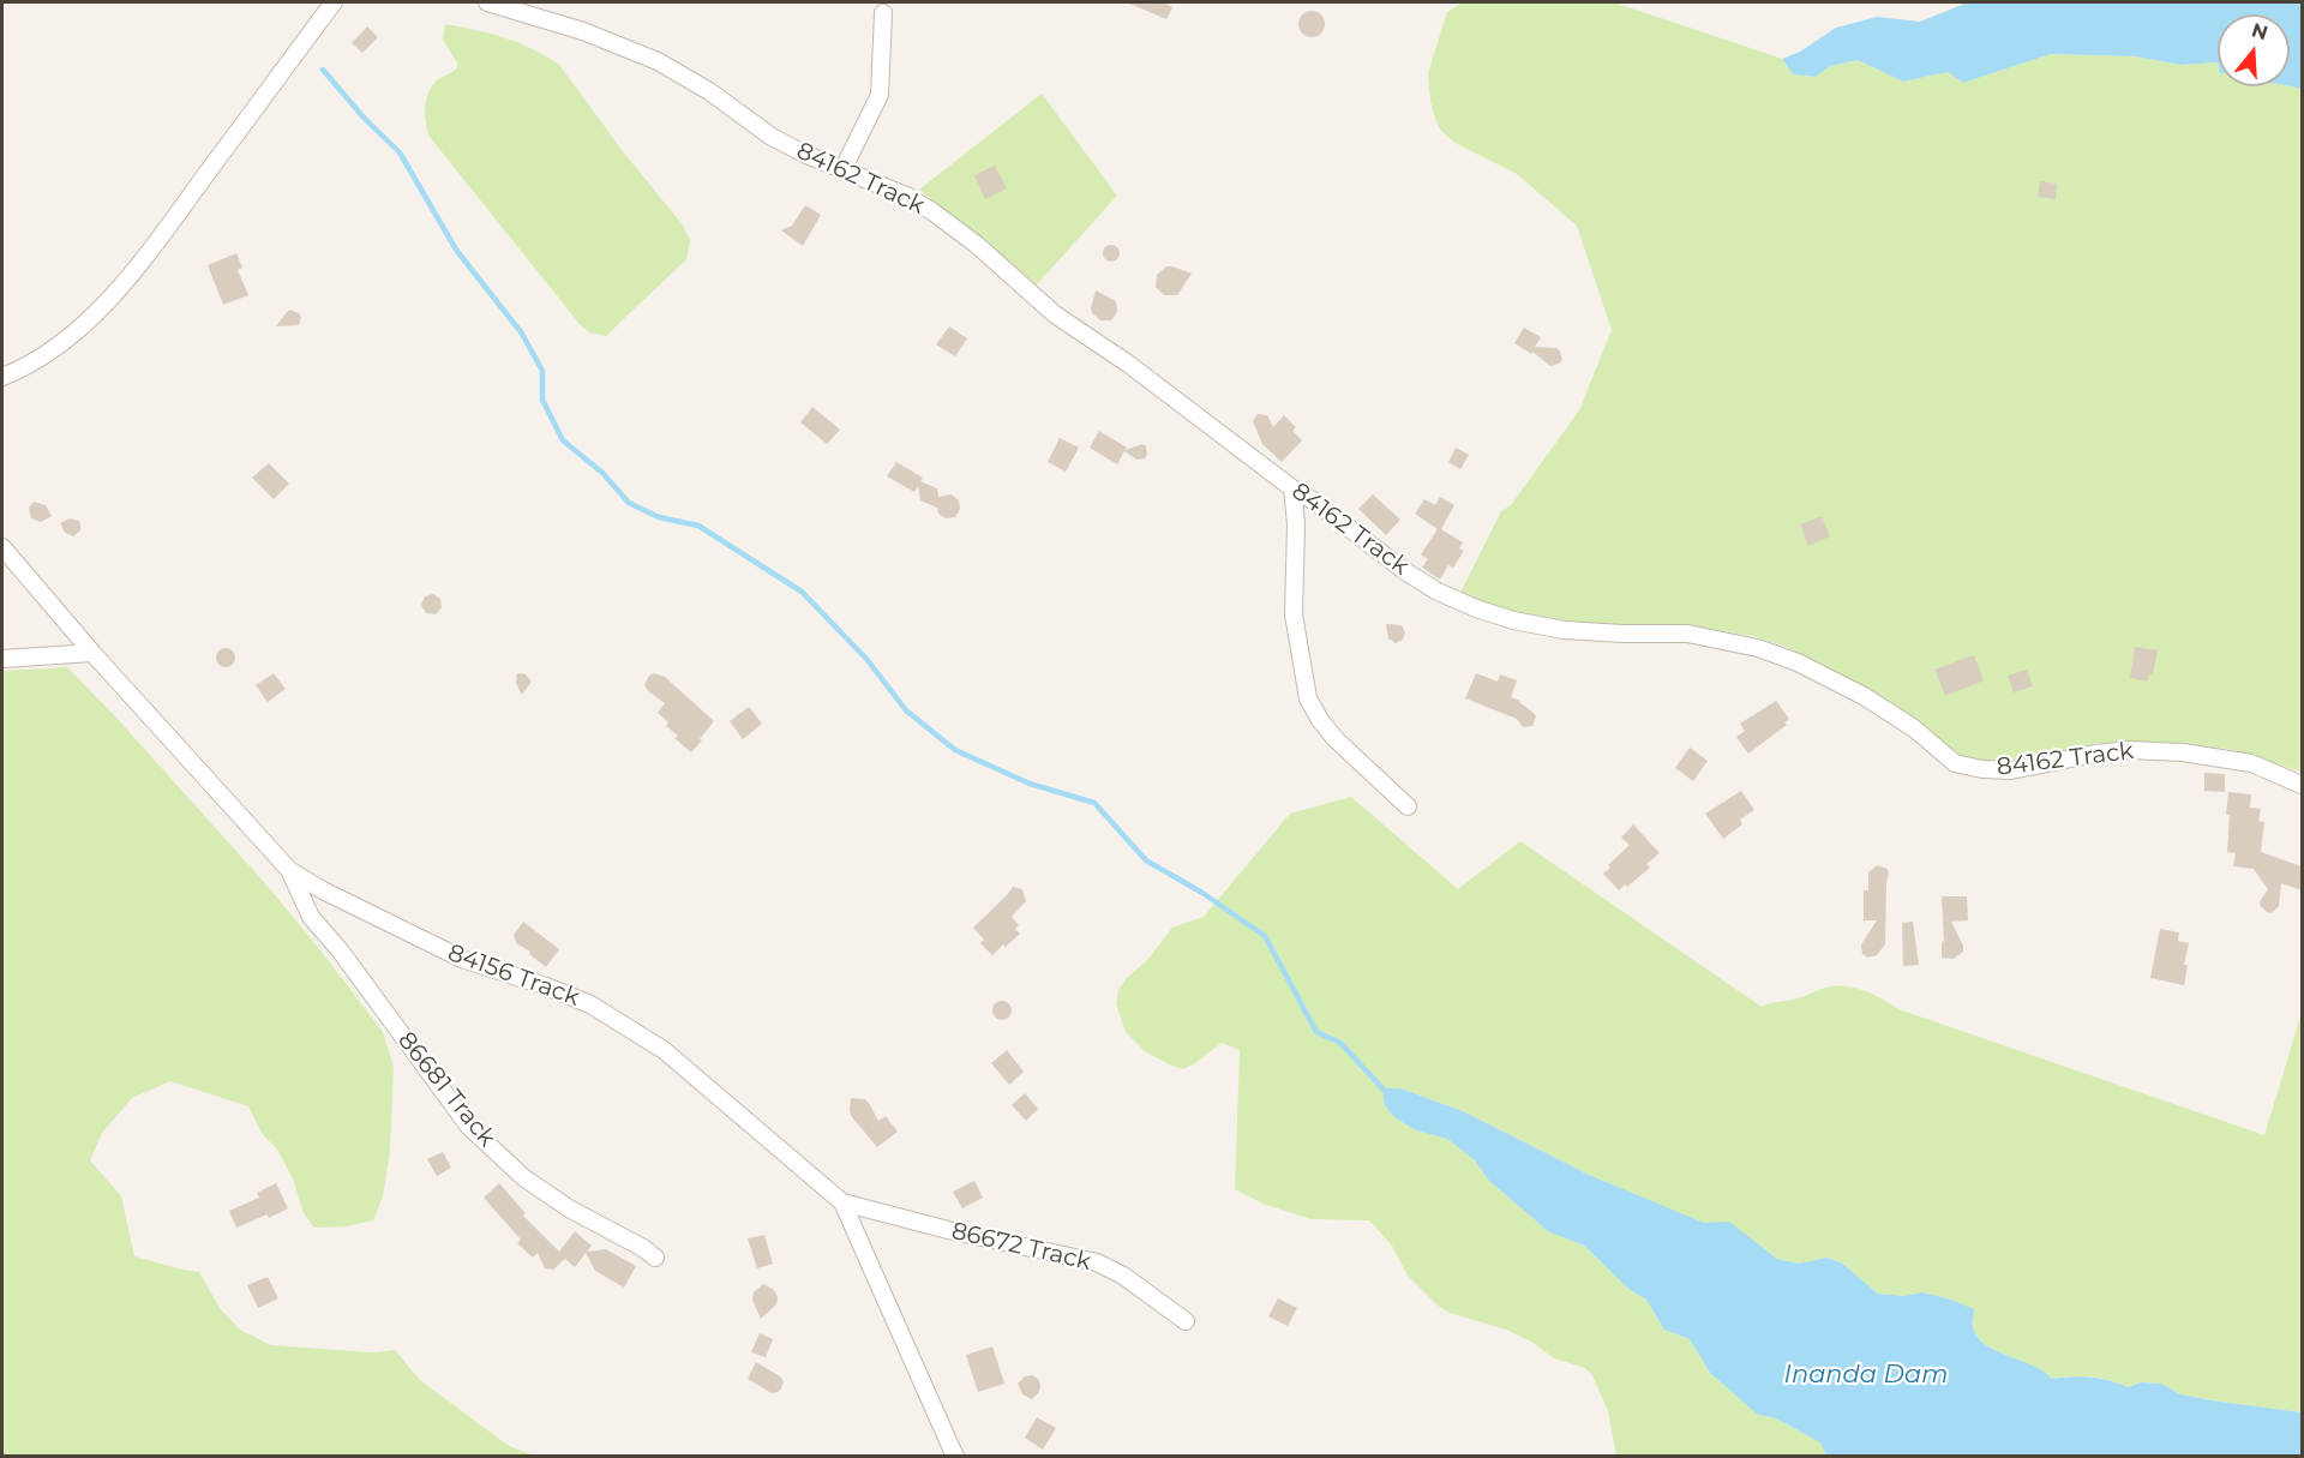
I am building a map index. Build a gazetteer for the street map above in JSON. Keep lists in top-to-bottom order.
{
  "streets": {
    "street": [
      "84162 Track",
      "84156 Track",
      "86681 Track",
      "86672 Track"
    ]
  },
  "crossings": [
    ["84156 Track", "86681 Track"],
    ["84156 Track", "86672 Track"]
  ],
  "water": ["Inanda Dam"],
  "north": "top"
}
